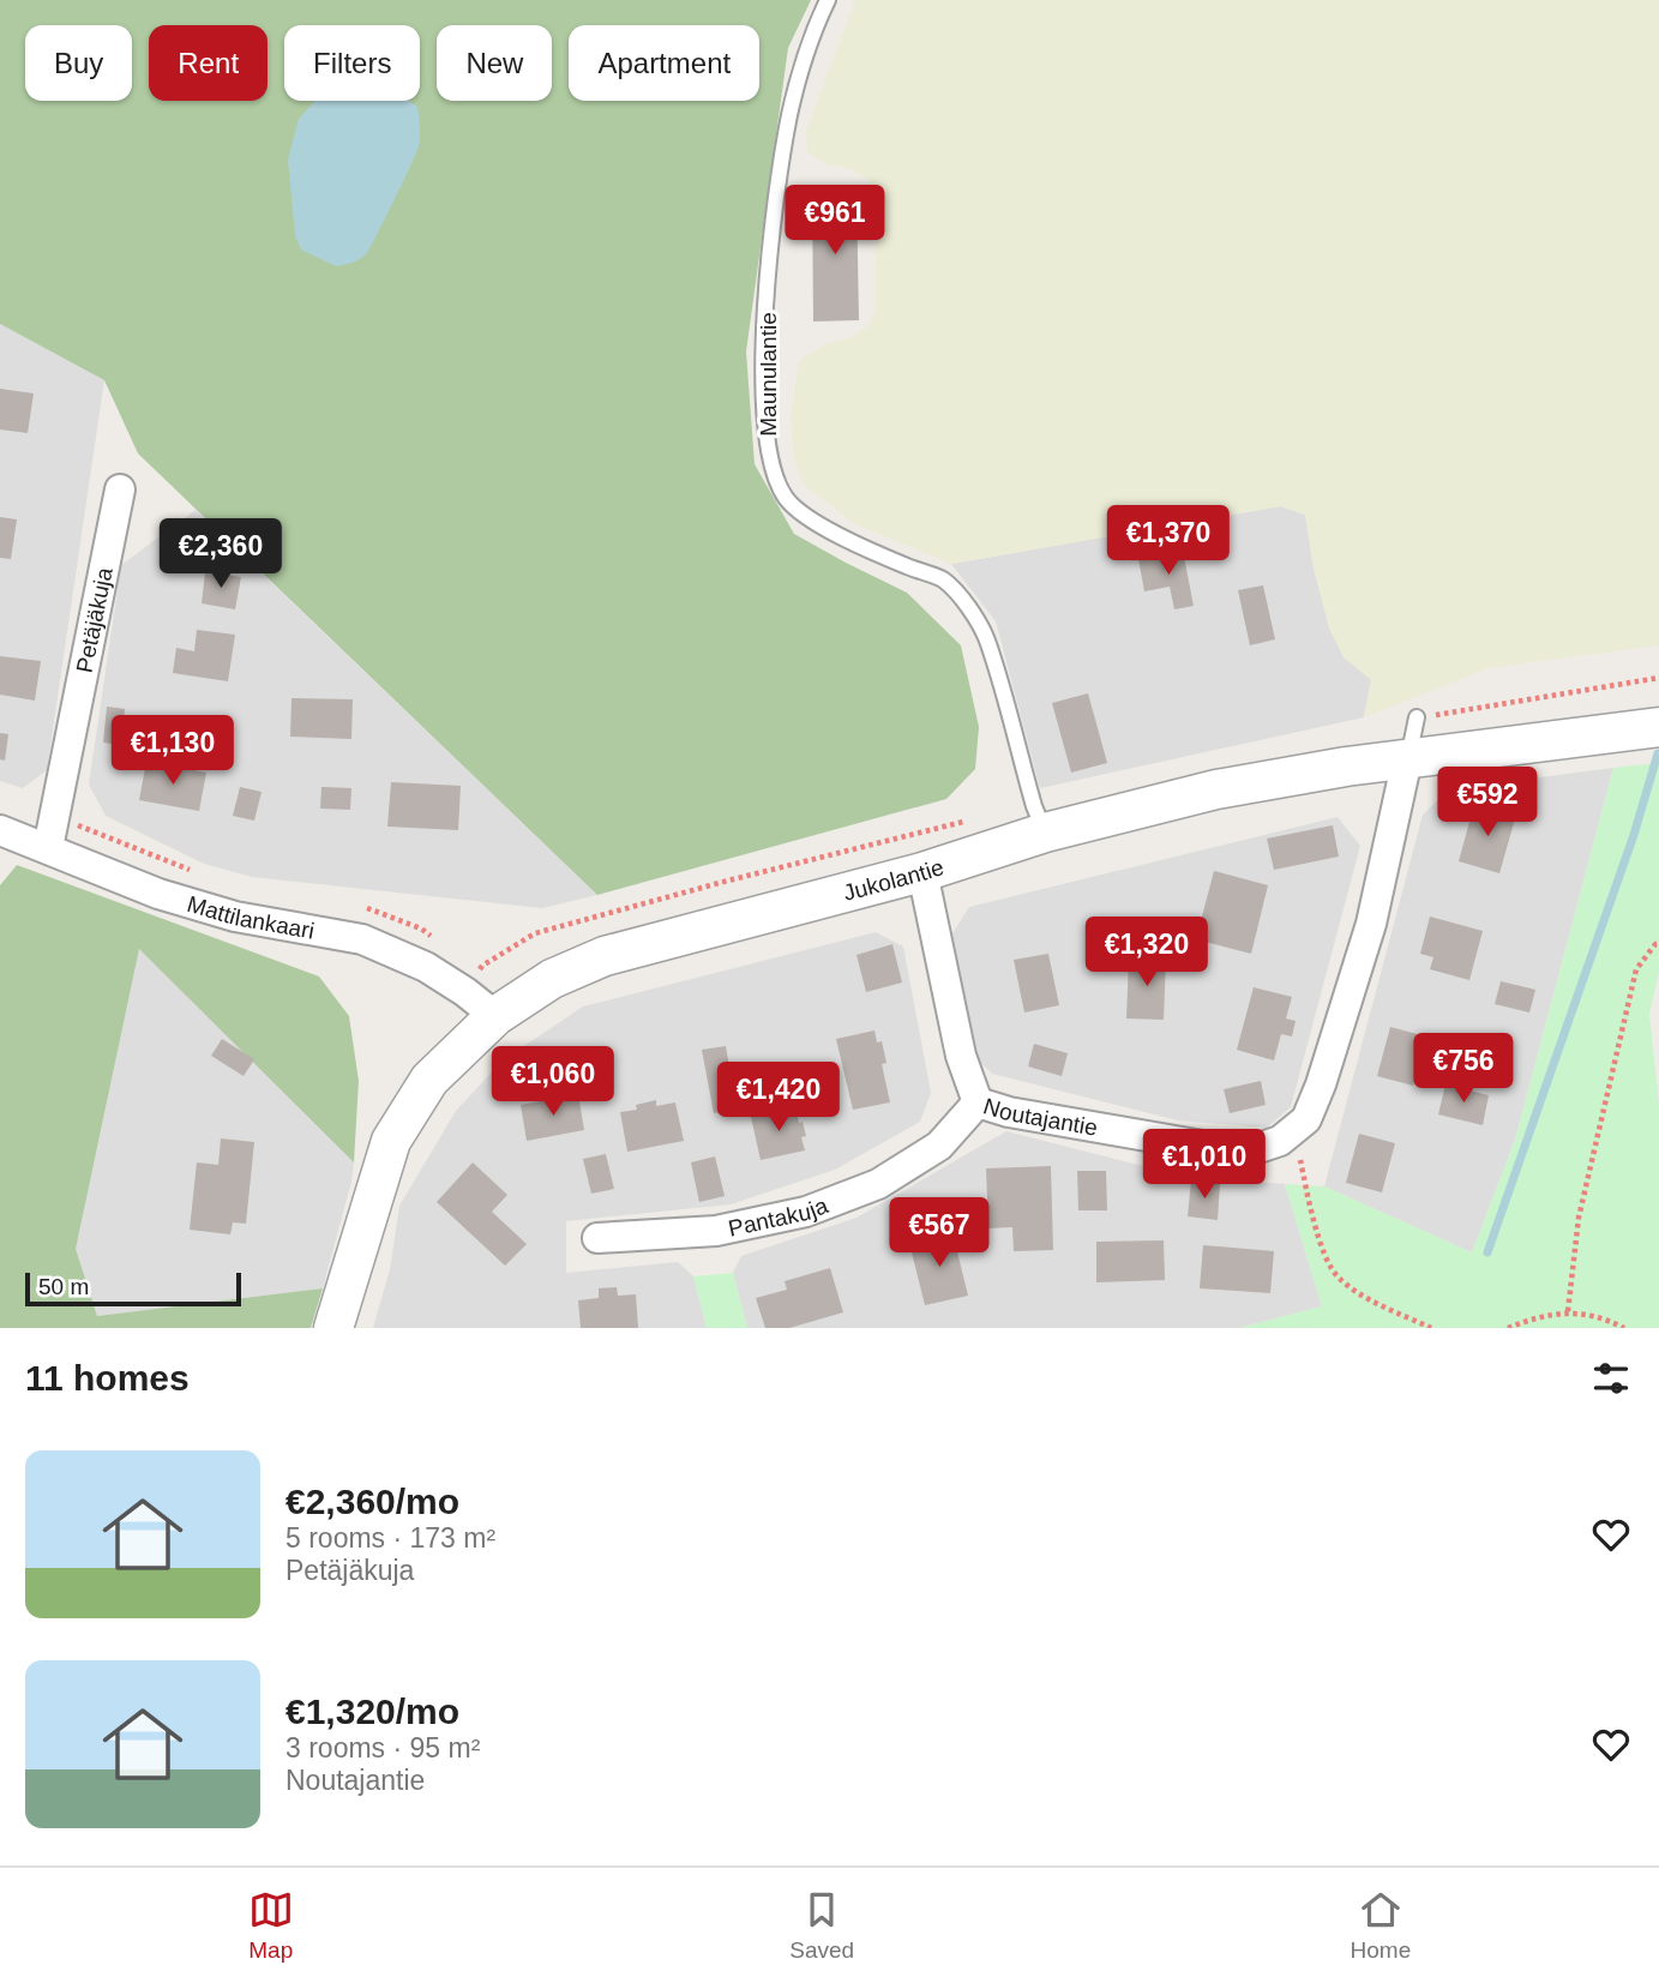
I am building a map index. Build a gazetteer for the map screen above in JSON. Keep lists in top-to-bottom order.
{
  "streets": {
    "street": [
      "Petäjäkuja",
      "Jukolantie",
      "Mattilankaari",
      "Noutajantie",
      "Pantakuja"
    ],
    "lane": ["Maunulantie"]
  },
  "crossings": [
    ["Maunulantie", "Jukolantie"],
    ["Petäjäkuja", "Mattilankaari"],
    ["Jukolantie", "Mattilankaari"],
    ["Jukolantie", "Noutajantie"],
    ["Noutajantie", "Pantakuja"]
  ],
  "scale_bar": "50 m",
  "page": {
    "chip": [
      "Buy",
      "Rent",
      "Filters",
      "New",
      "Apartment"
    ],
    "price": [
      "€961",
      "€1,370",
      "€2,360",
      "€1,130",
      "€592",
      "€1,320",
      "€756",
      "€1,060",
      "€1,420",
      "€1,010",
      "€567"
    ],
    "scale": "50 m",
    "heading": "11 homes",
    "list": [
      {
        "name": "€2,360/mo",
        "note": "5 rooms · 173 m² · Petäjäkuja"
      },
      {
        "name": "€1,320/mo",
        "note": "3 rooms · 95 m² · Noutajantie"
      }
    ],
    "tabs": ["Map", "Saved", "Home"]
  }
}
